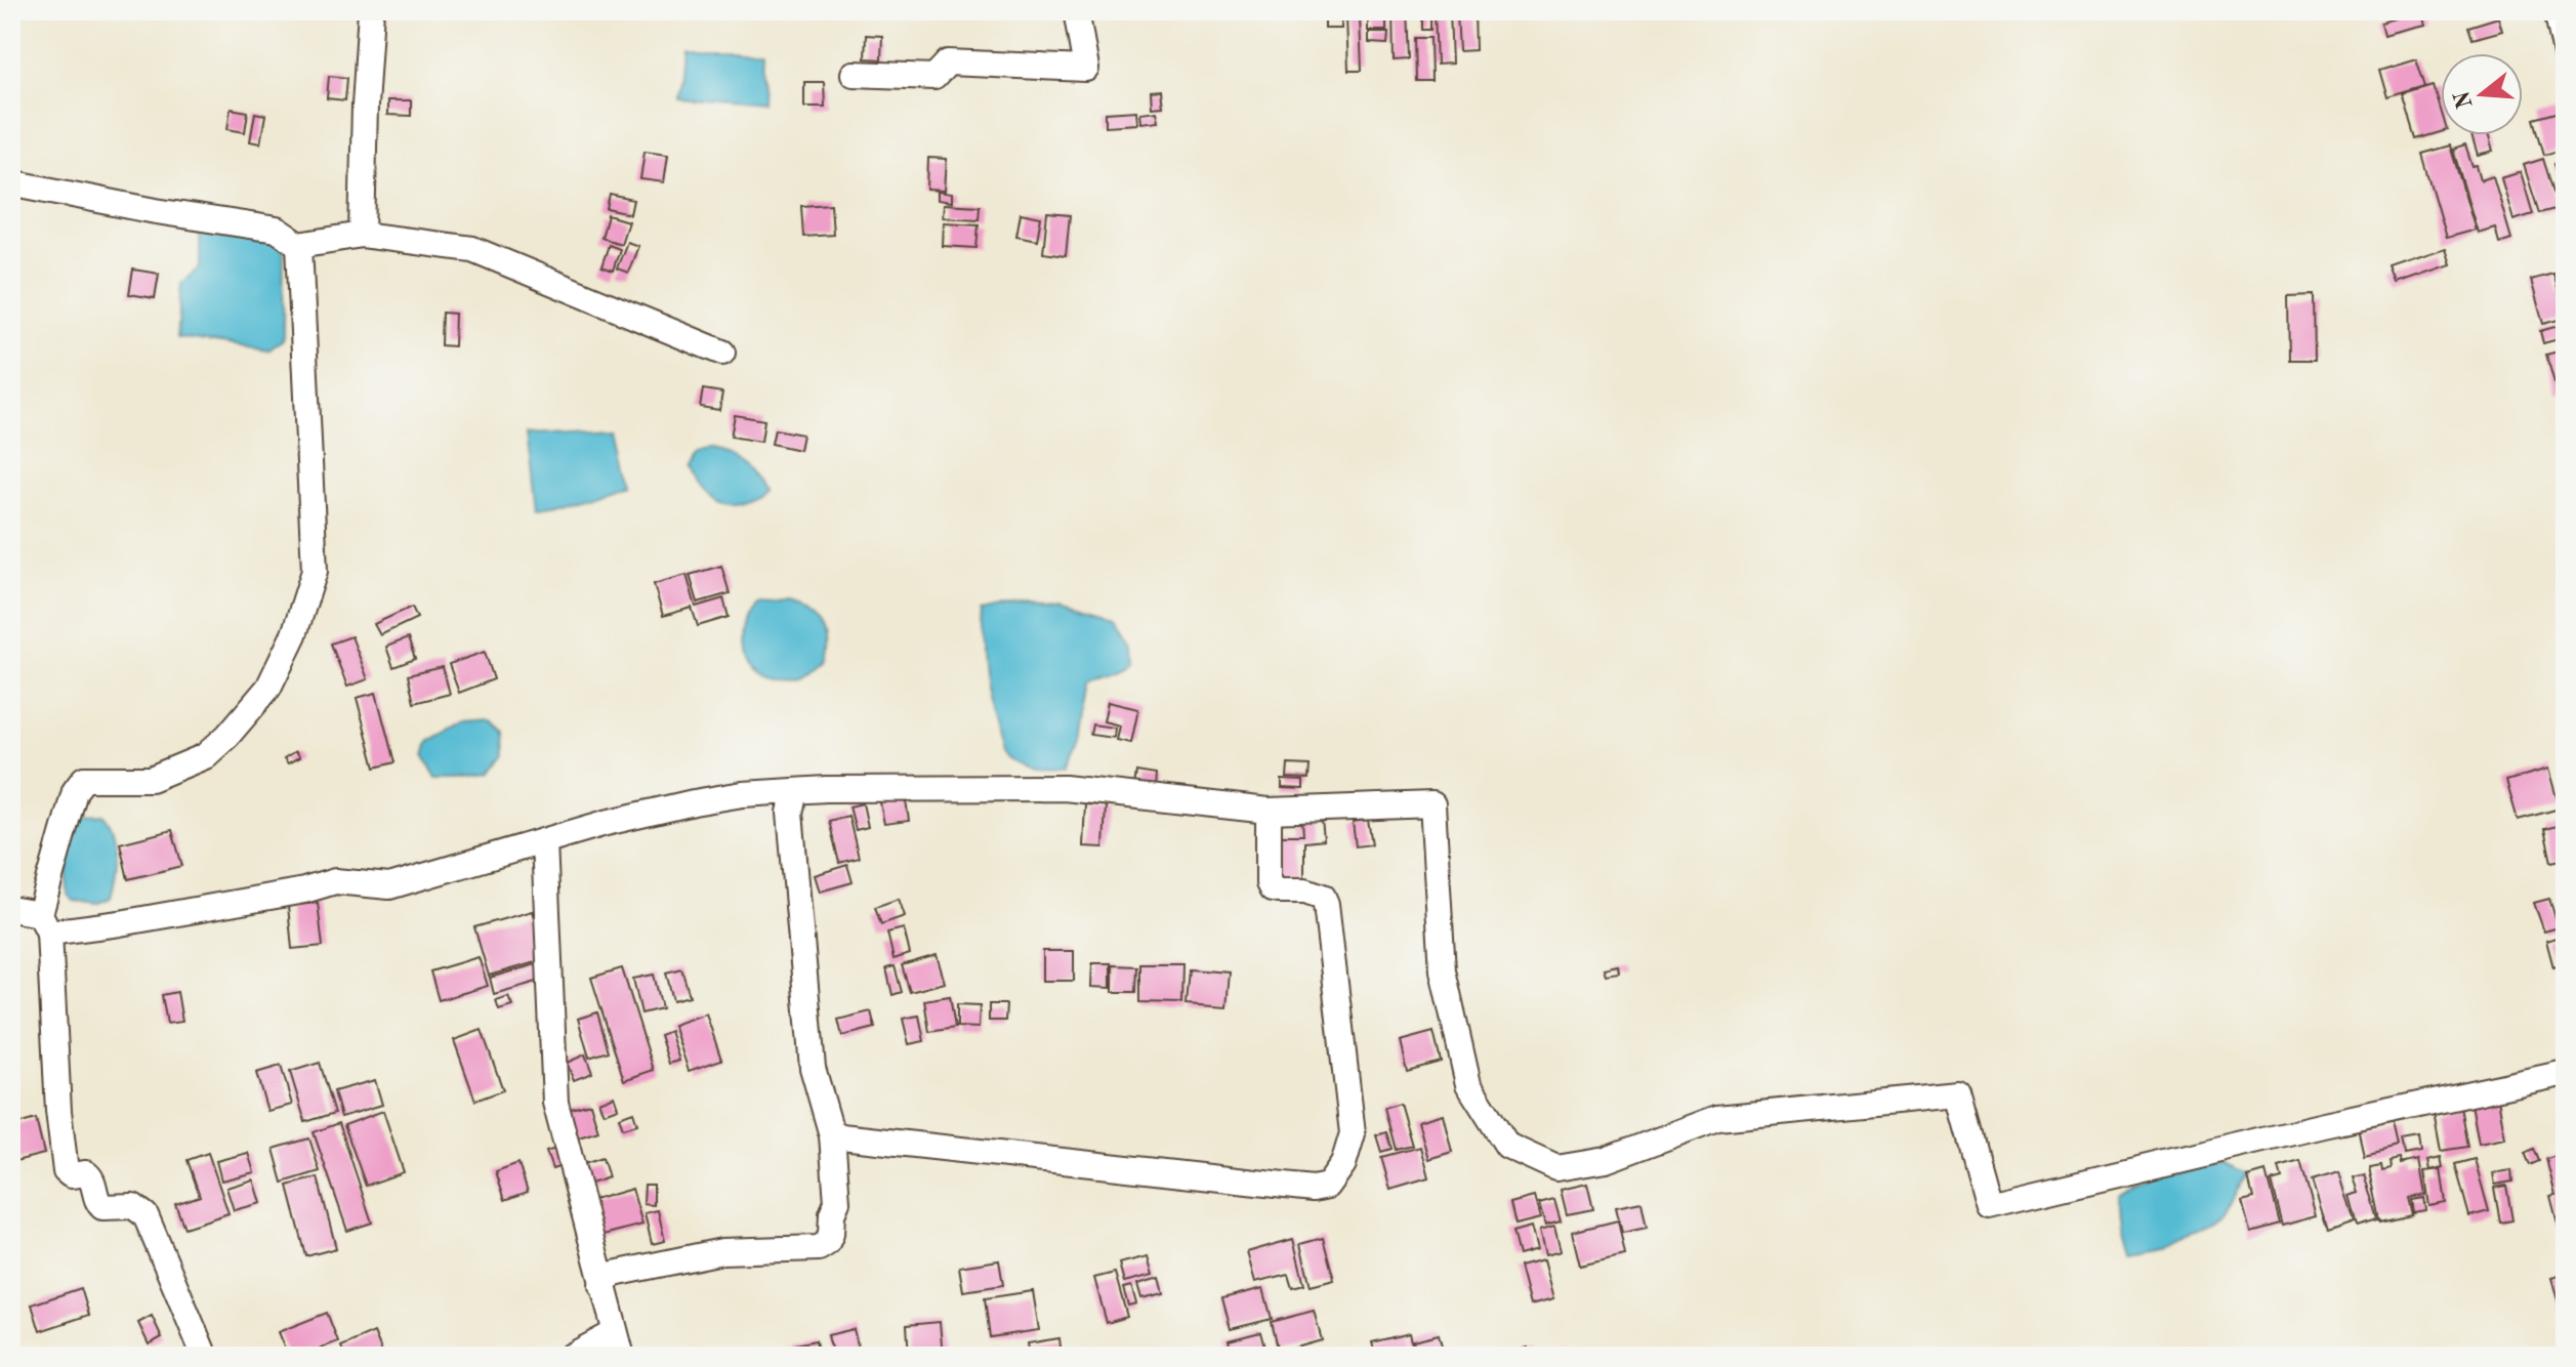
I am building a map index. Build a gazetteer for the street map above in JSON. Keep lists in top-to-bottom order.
{
  "north": "left"
}
